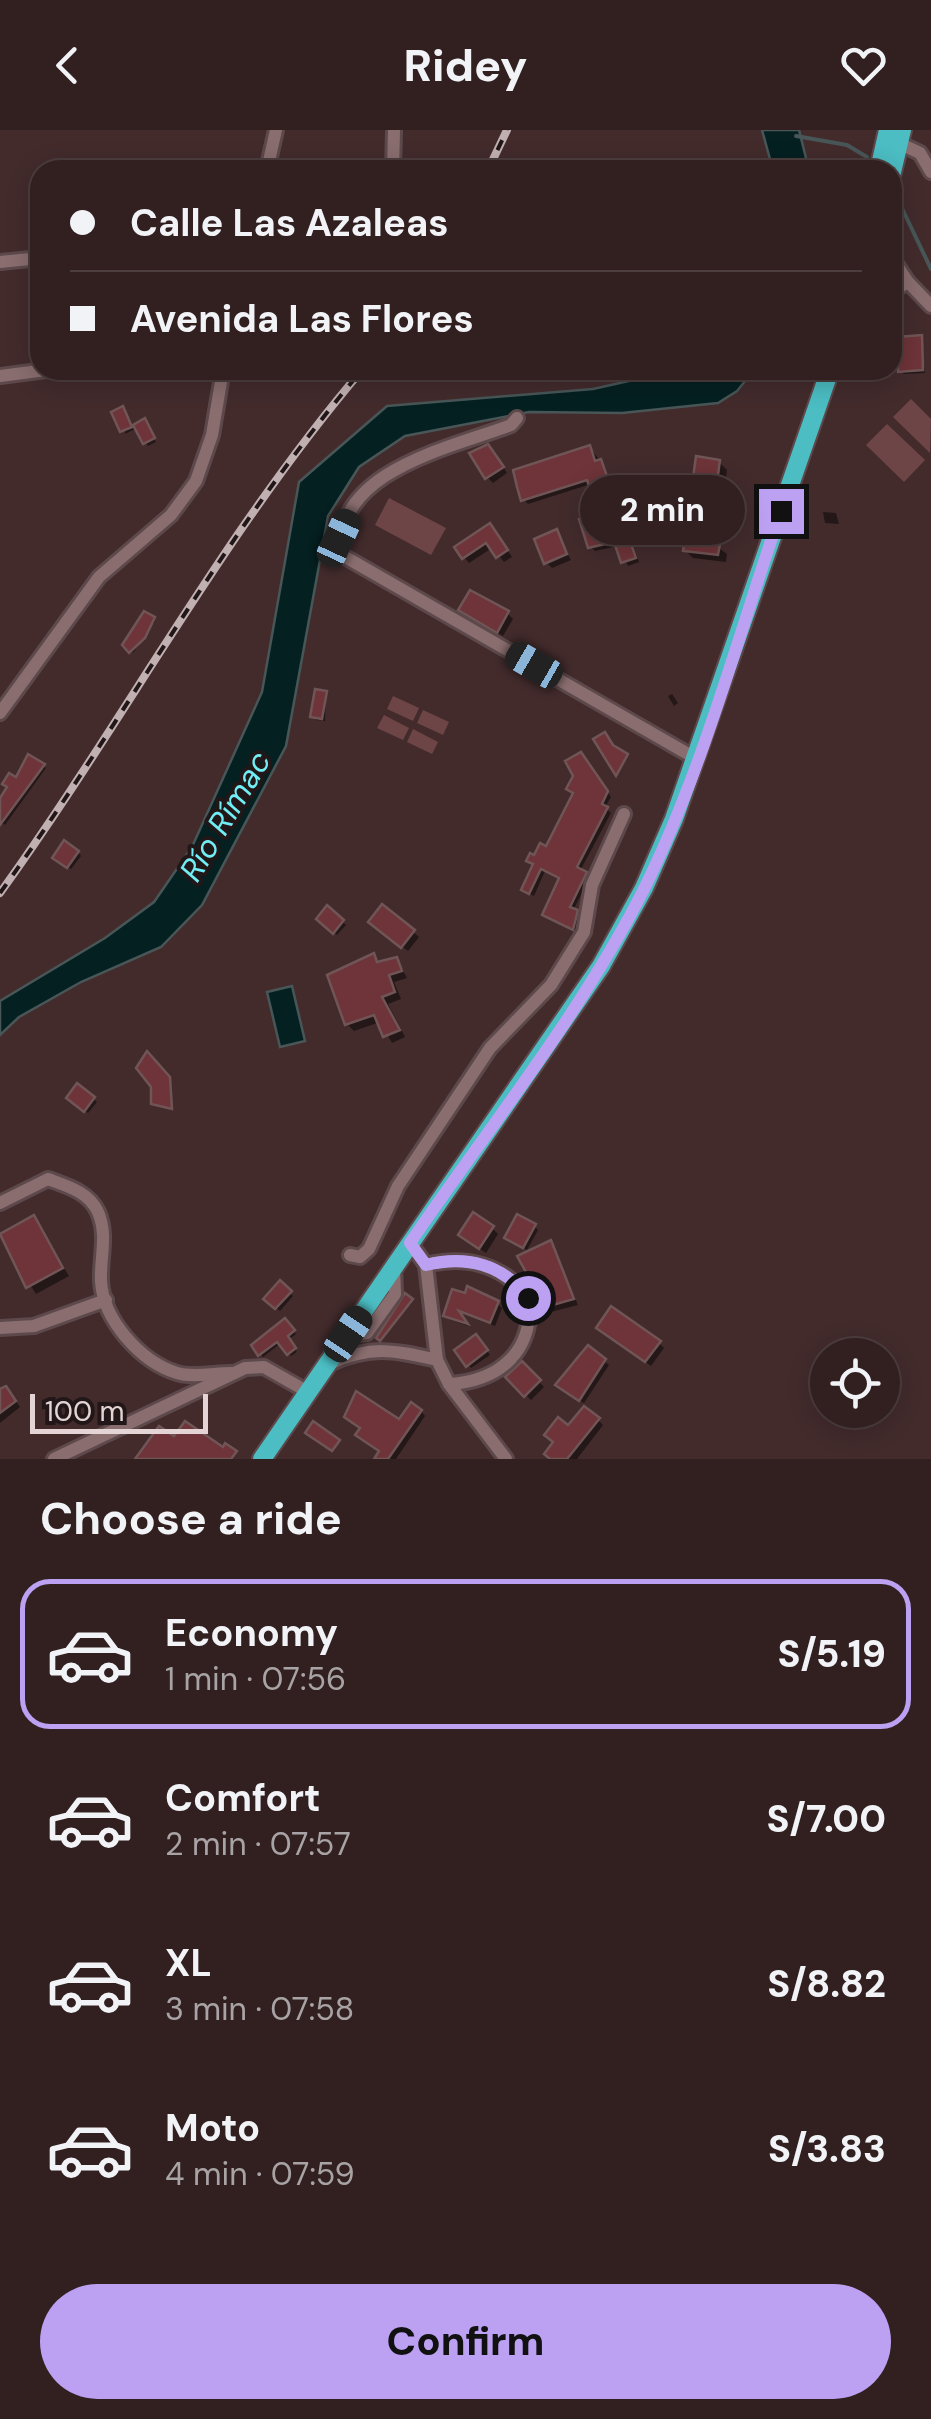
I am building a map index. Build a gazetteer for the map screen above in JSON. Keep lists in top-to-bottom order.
{
  "water": ["Río Rímac"],
  "scale_bar": "100 m",
  "page": {
    "header": "Ridey",
    "banner": ["Calle Las Azaleas", "Avenida Las Flores"],
    "bubble": "2 min",
    "scale": "100 m",
    "heading": "Choose a ride",
    "list": [
      {
        "name": "Economy",
        "note": "1 min · 07:56",
        "value": "S/5.19"
      },
      {
        "name": "Comfort",
        "note": "2 min · 07:57",
        "value": "S/7.00"
      },
      {
        "name": "XL",
        "note": "3 min · 07:58",
        "value": "S/8.82"
      },
      {
        "name": "Moto",
        "note": "4 min · 07:59",
        "value": "S/3.83"
      }
    ],
    "buttons": "Confirm"
  }
}
